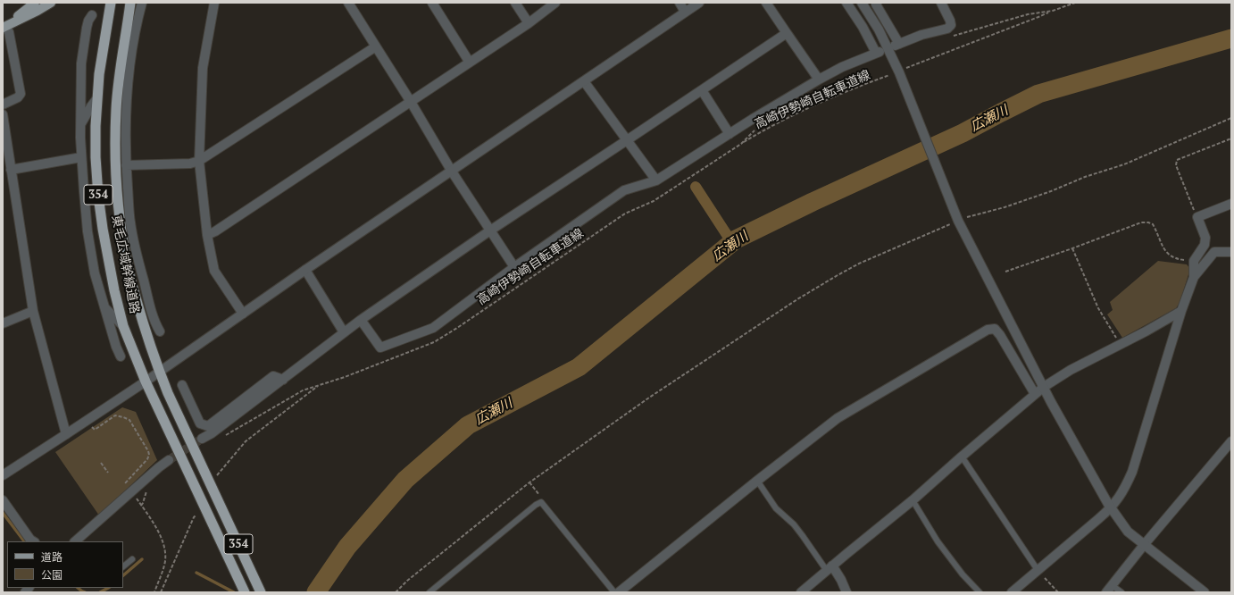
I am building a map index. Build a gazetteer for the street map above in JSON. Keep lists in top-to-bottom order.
{
  "streets": {
    "highway": ["354", "東毛広域幹線道路"],
    "path": ["高崎伊勢崎自転車道線"]
  },
  "water": ["広瀬川"],
  "legend": ["道路", "公園"]
}
